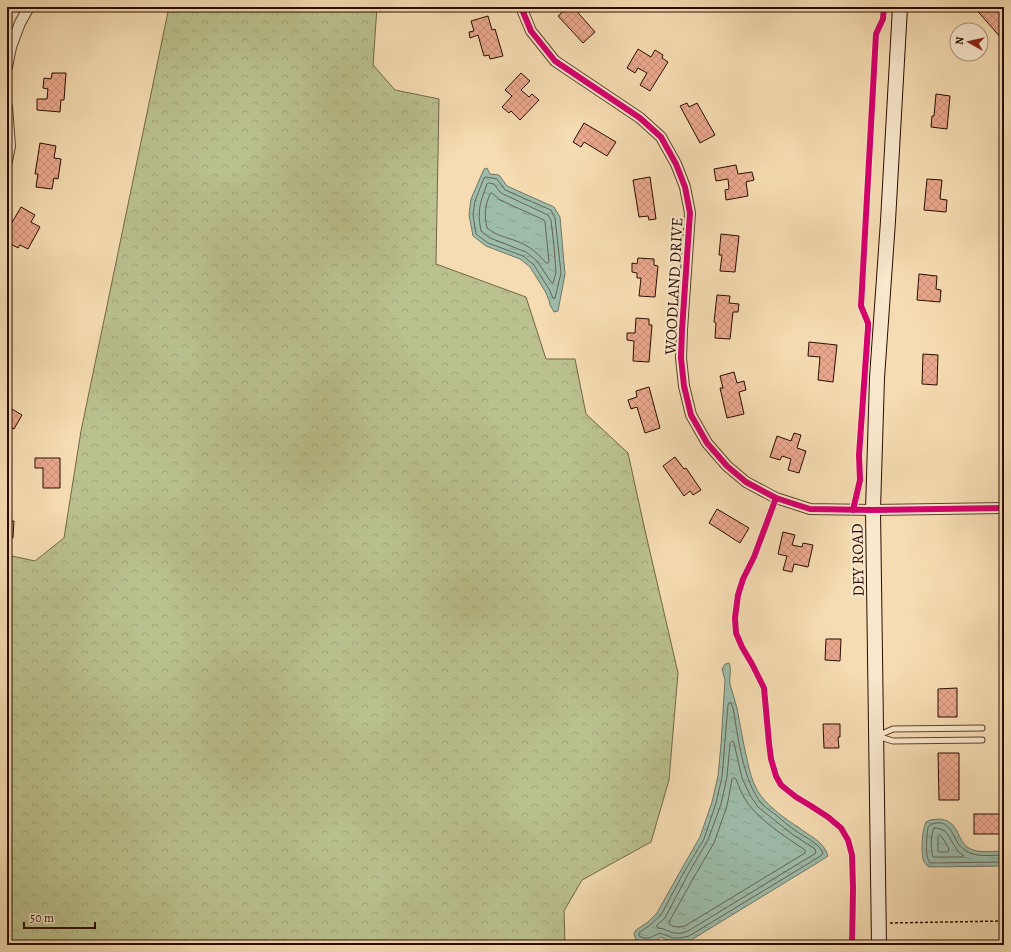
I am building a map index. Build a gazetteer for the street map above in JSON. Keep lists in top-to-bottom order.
{
  "streets": {
    "main road": ["DEY ROAD"],
    "street": ["WOODLAND DRIVE"]
  },
  "crossings": [
    ["WOODLAND DRIVE", "DEY ROAD"]
  ],
  "scale_bar": "50 m",
  "north": "left"
}
